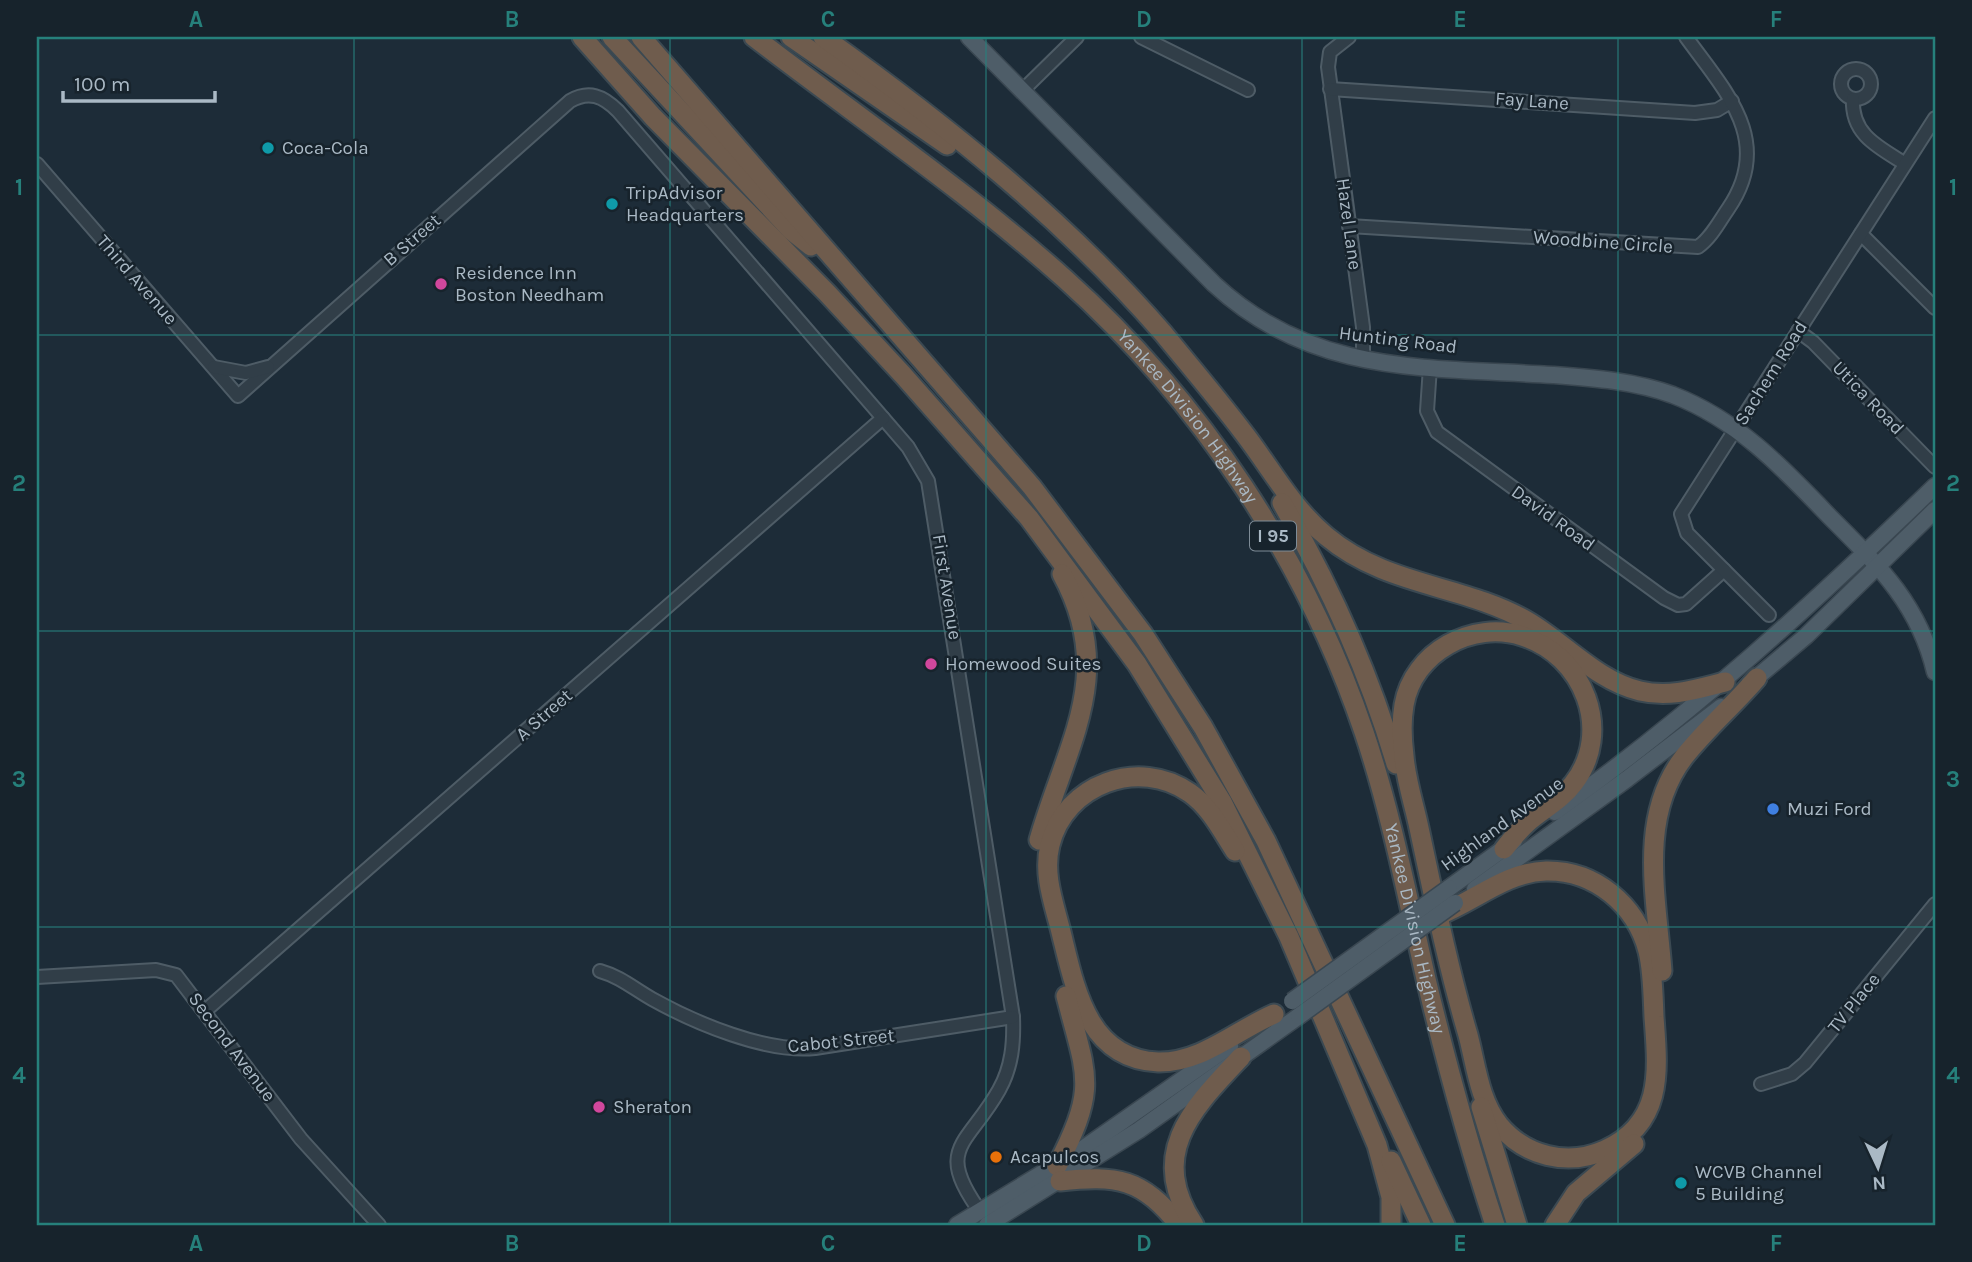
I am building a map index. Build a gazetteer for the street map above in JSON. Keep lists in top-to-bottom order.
{
  "streets": {
    "highway": ["Yankee Division Highway", "I 95"],
    "main road": ["Hunting Road", "Highland Avenue"],
    "street": [
      "Fay Lane",
      "Hazel Lane",
      "B Street",
      "Woodbine Circle",
      "Third Avenue",
      "Sachem Road",
      "Utica Road",
      "David Road",
      "First Avenue",
      "A Street",
      "TV Place",
      "Cabot Street",
      "Second Avenue"
    ]
  },
  "crossings": [
    ["Fay Lane", "Hazel Lane"],
    ["Fay Lane", "Woodbine Circle"],
    ["Hazel Lane", "Woodbine Circle"],
    ["Hazel Lane", "Hunting Road"],
    ["B Street", "Third Avenue"],
    ["B Street", "First Avenue"],
    ["Hunting Road", "Sachem Road"],
    ["Hunting Road", "David Road"],
    ["Hunting Road", "Highland Avenue"],
    ["Sachem Road", "Utica Road"],
    ["Sachem Road", "David Road"],
    ["First Avenue", "A Street"],
    ["First Avenue", "Highland Avenue"],
    ["First Avenue", "Cabot Street"],
    ["A Street", "Second Avenue"]
  ],
  "places": [
    "Coca-Cola",
    "TripAdvisor Headquarters",
    "Residence Inn Boston Needham",
    "Homewood Suites",
    "Muzi Ford",
    "Sheraton",
    "Acapulcos",
    "WCVB Channel 5 Building"
  ],
  "scale_bar": "100 m",
  "north": "bottom",
  "grid": {
    "columns": [
      "A",
      "B",
      "C",
      "D",
      "E",
      "F"
    ],
    "rows": [
      "1",
      "2",
      "3",
      "4"
    ]
  }
}
